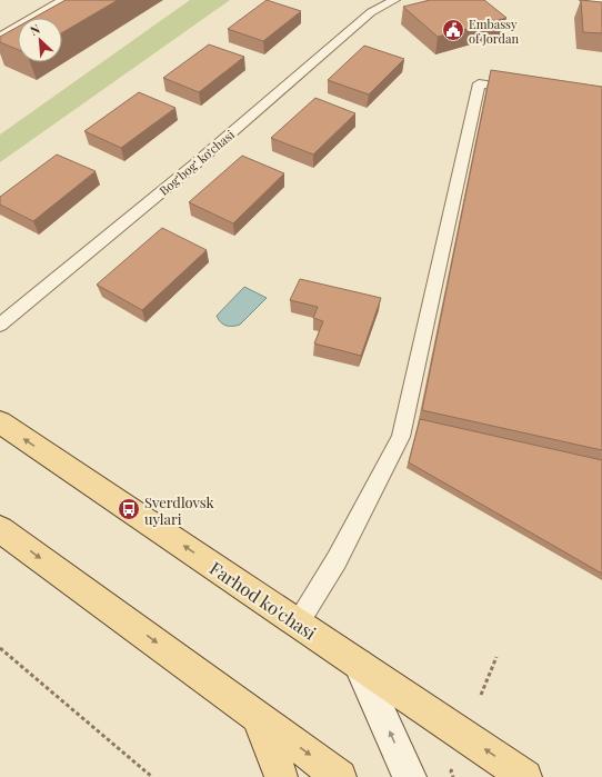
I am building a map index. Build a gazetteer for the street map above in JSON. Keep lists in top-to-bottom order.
{
  "streets": {
    "main road": ["Farhod ko'chasi"],
    "lane": ["Bogʻbogʻ koʻchasi"]
  },
  "places": {
    "public building": ["Embassy of Jordan"],
    "bus stop": ["Sverdlovsk uylari"]
  },
  "north": "top left"
}
